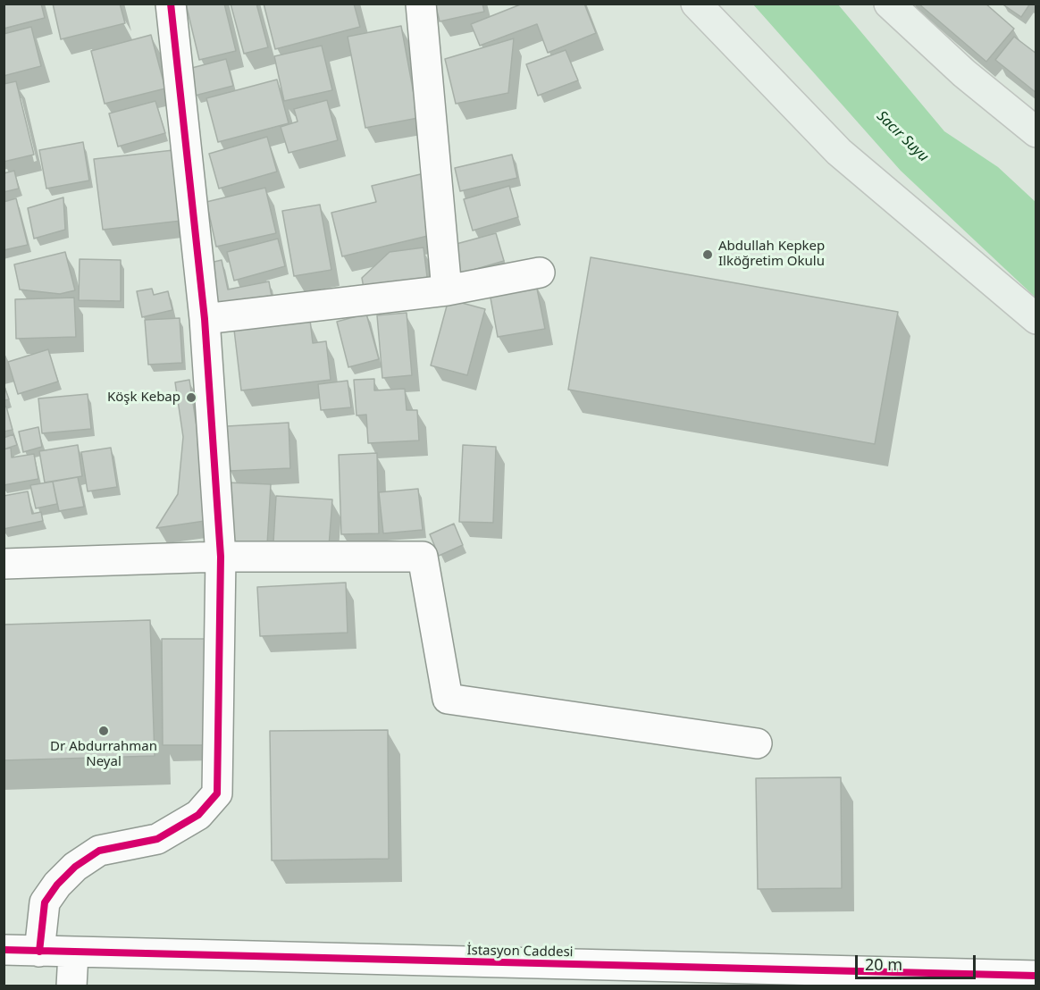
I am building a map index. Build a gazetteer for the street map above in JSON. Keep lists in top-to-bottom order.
{
  "streets": {
    "street": ["İstasyon Caddesi"]
  },
  "water": ["Sacır Suyu"],
  "places": ["Abdullah Kepkep Ilköğretim Okulu", "Köşk Kebap", "Dr Abdurrahman Neyal"],
  "scale_bar": "20 m"
}
